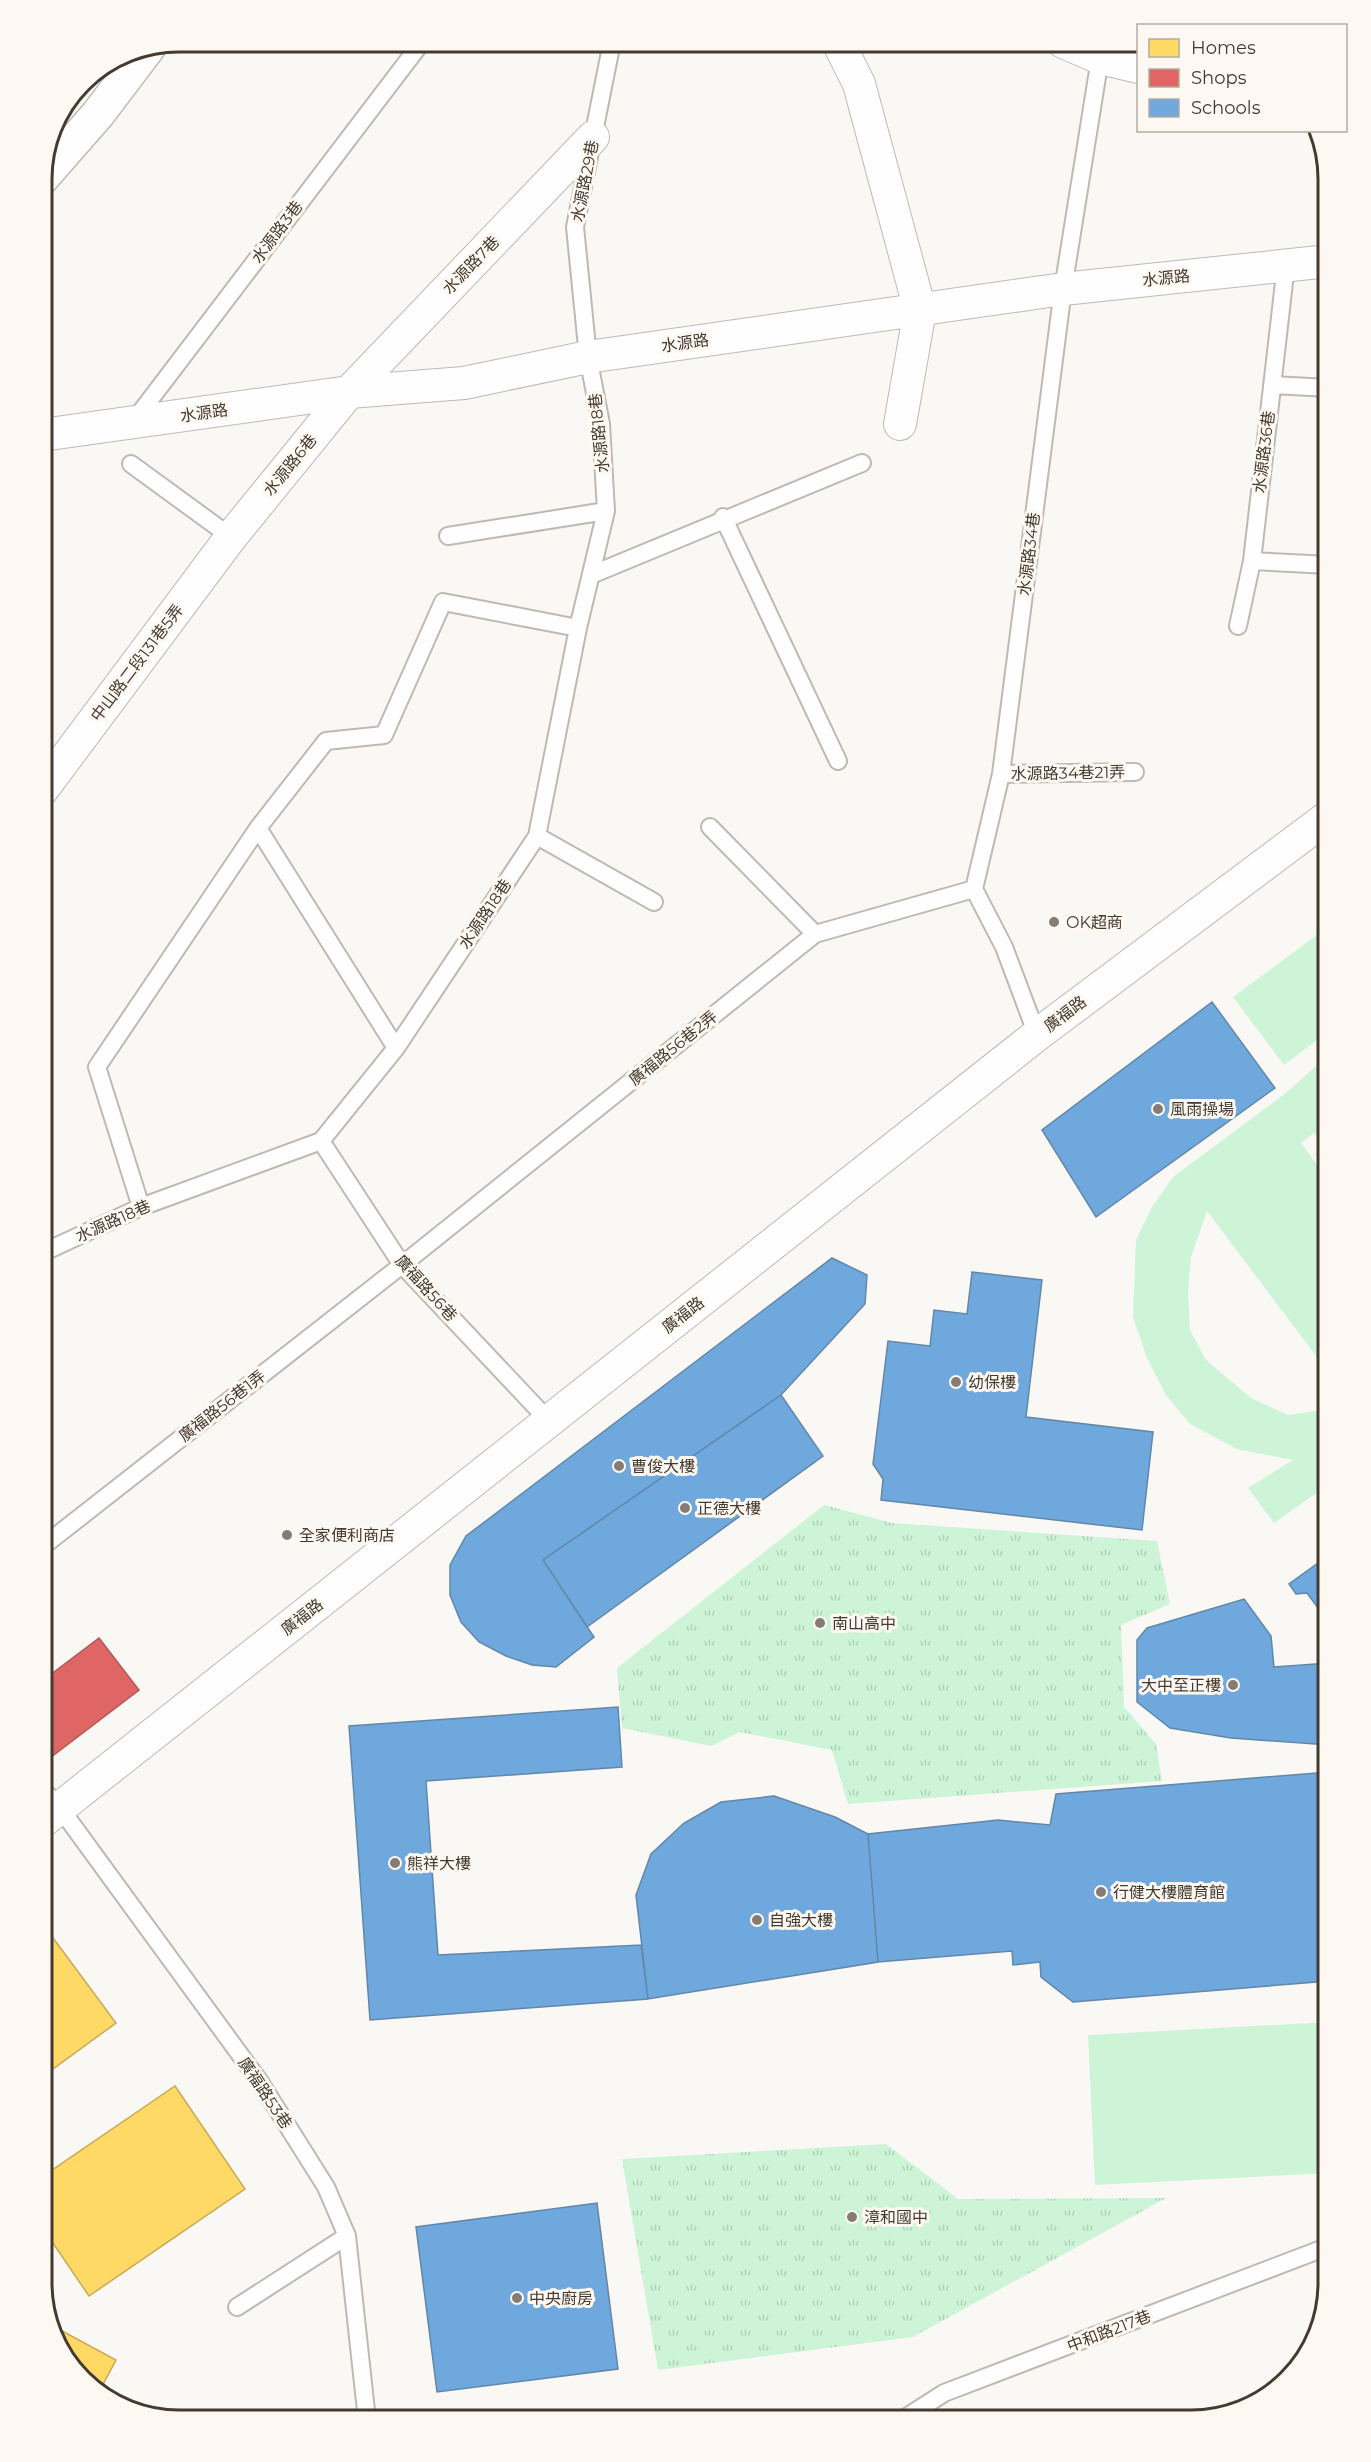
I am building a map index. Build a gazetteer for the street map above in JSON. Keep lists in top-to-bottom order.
{
  "streets": {
    "street": [
      "水源路7巷",
      "水源路",
      "水源路6巷",
      "中山路二段131巷5弄",
      "廣福路"
    ],
    "lane": [
      "水源路29巷",
      "水源路3巷",
      "水源路18巷",
      "水源路36巷",
      "水源路34巷",
      "水源路34巷21弄",
      "廣福路56巷2弄",
      "廣福路56巷",
      "廣福路56巷1弄",
      "廣福路53巷",
      "中和路217巷"
    ]
  },
  "crossings": [
    ["水源路29巷", "水源路7巷"],
    ["水源路29巷", "水源路"],
    ["水源路29巷", "水源路18巷"],
    ["水源路3巷", "水源路"],
    ["水源路7巷", "水源路"],
    ["水源路7巷", "水源路6巷"],
    ["水源路", "水源路18巷"],
    ["水源路", "水源路36巷"],
    ["水源路", "水源路6巷"],
    ["水源路", "水源路34巷"],
    ["水源路18巷", "廣福路56巷"],
    ["水源路6巷", "中山路二段131巷5弄"],
    ["水源路34巷", "水源路34巷21弄"],
    ["水源路34巷", "廣福路56巷2弄"],
    ["廣福路", "廣福路56巷"],
    ["廣福路56巷2弄", "廣福路56巷"],
    ["廣福路56巷2弄", "廣福路56巷1弄"],
    ["廣福路56巷", "廣福路56巷1弄"]
  ],
  "places": [
    "OK超商",
    "風雨操場",
    "幼保樓",
    "曹俊大樓",
    "正德大樓",
    "全家便利商店",
    "南山高中",
    "大中至正樓",
    "熊祥大樓",
    "行健大樓體育館",
    "自強大樓",
    "漳和國中",
    "中央廚房"
  ],
  "legend": ["Homes", "Shops", "Schools"]
}
